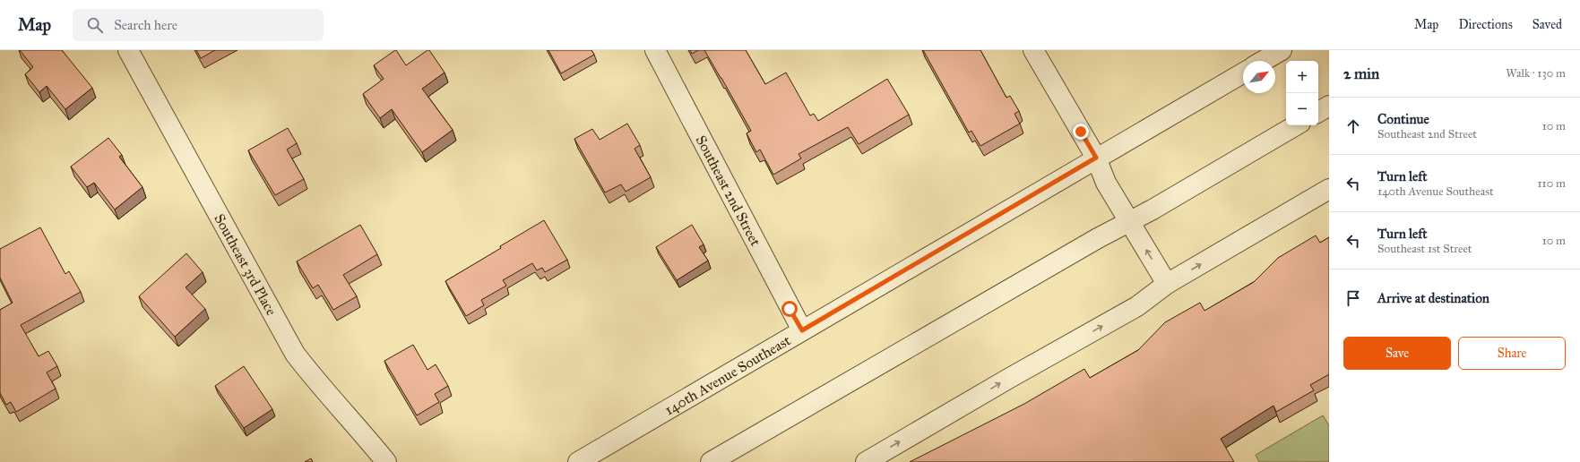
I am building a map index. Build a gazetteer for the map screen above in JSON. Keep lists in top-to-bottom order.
{
  "streets": {
    "street": ["Southeast 2nd Street", "Southeast 3rd Place", "140th Avenue Southeast"]
  },
  "crossings": [
    ["Southeast 2nd Street", "140th Avenue Southeast"]
  ],
  "north": "top right",
  "page": {
    "header": "Map",
    "search": "Search here",
    "nav": ["Map", "Directions", "Saved"],
    "heading": ["2 min", "Walk · 130 m"],
    "map_buttons": ["+", "−"],
    "list": [
      ["Continue", "Southeast 2nd Street", "10 m"],
      ["Turn left", "140th Avenue Southeast", "110 m"],
      ["Turn left", "Southeast 1st Street", "10 m"],
      "Arrive at destination"
    ],
    "buttons": ["Save", "Share"]
  }
}
